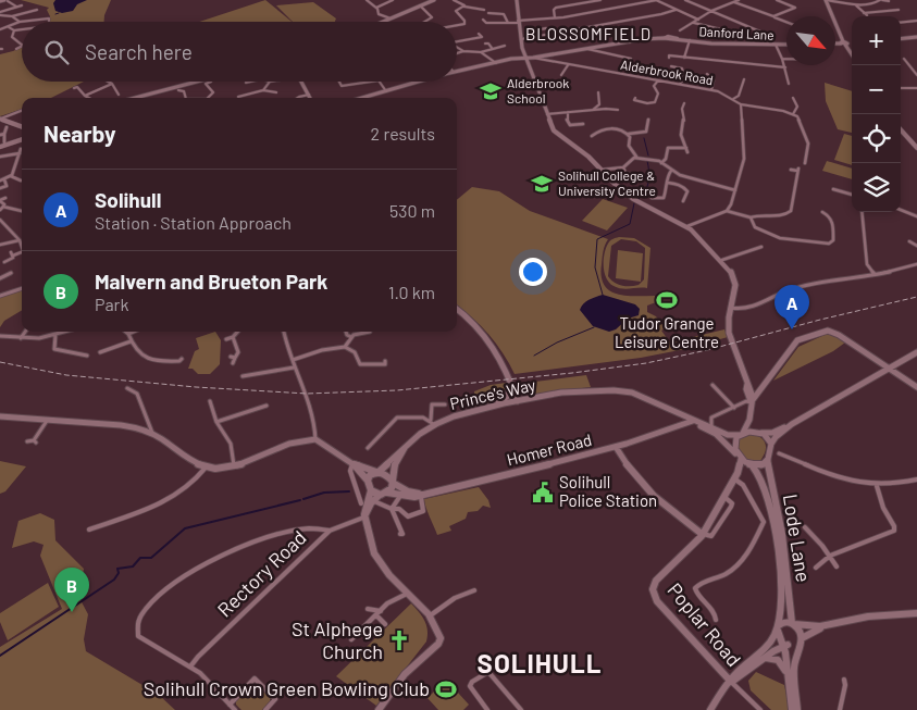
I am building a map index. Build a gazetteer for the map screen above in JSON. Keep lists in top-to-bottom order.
{
  "streets": {
    "street": [
      "Danford Lane",
      "Alderbrook Road",
      "Prince's Way",
      "Homer Road",
      "Lode Lane",
      "Rectory Road",
      "Poplar Road"
    ]
  },
  "crossings": [
    ["Danford Lane", "Alderbrook Road"],
    ["Prince's Way", "Homer Road"]
  ],
  "districts": ["BLOSSOMFIELD", "SOLIHULL"],
  "places": {
    "school or university": ["Alderbrook School", "Solihull College & University Centre"],
    "sports": ["Tudor Grange Leisure Centre", "Solihull Crown Green Bowling Club"],
    "public building": ["Solihull Police Station"],
    "church": ["St Alphege Church"]
  },
  "north": "bottom right",
  "page": {
    "map_buttons": ["+", "−"],
    "search": "Search here",
    "heading": ["Nearby", "2 results"],
    "list": [
      {
        "mark": "A",
        "name": "Solihull",
        "note": "Station · Station Approach",
        "value": "530 m"
      },
      {
        "mark": "B",
        "name": "Malvern and Brueton Park",
        "note": "Park",
        "value": "1.0 km"
      }
    ],
    "pins": ["A", "B"]
  }
}
